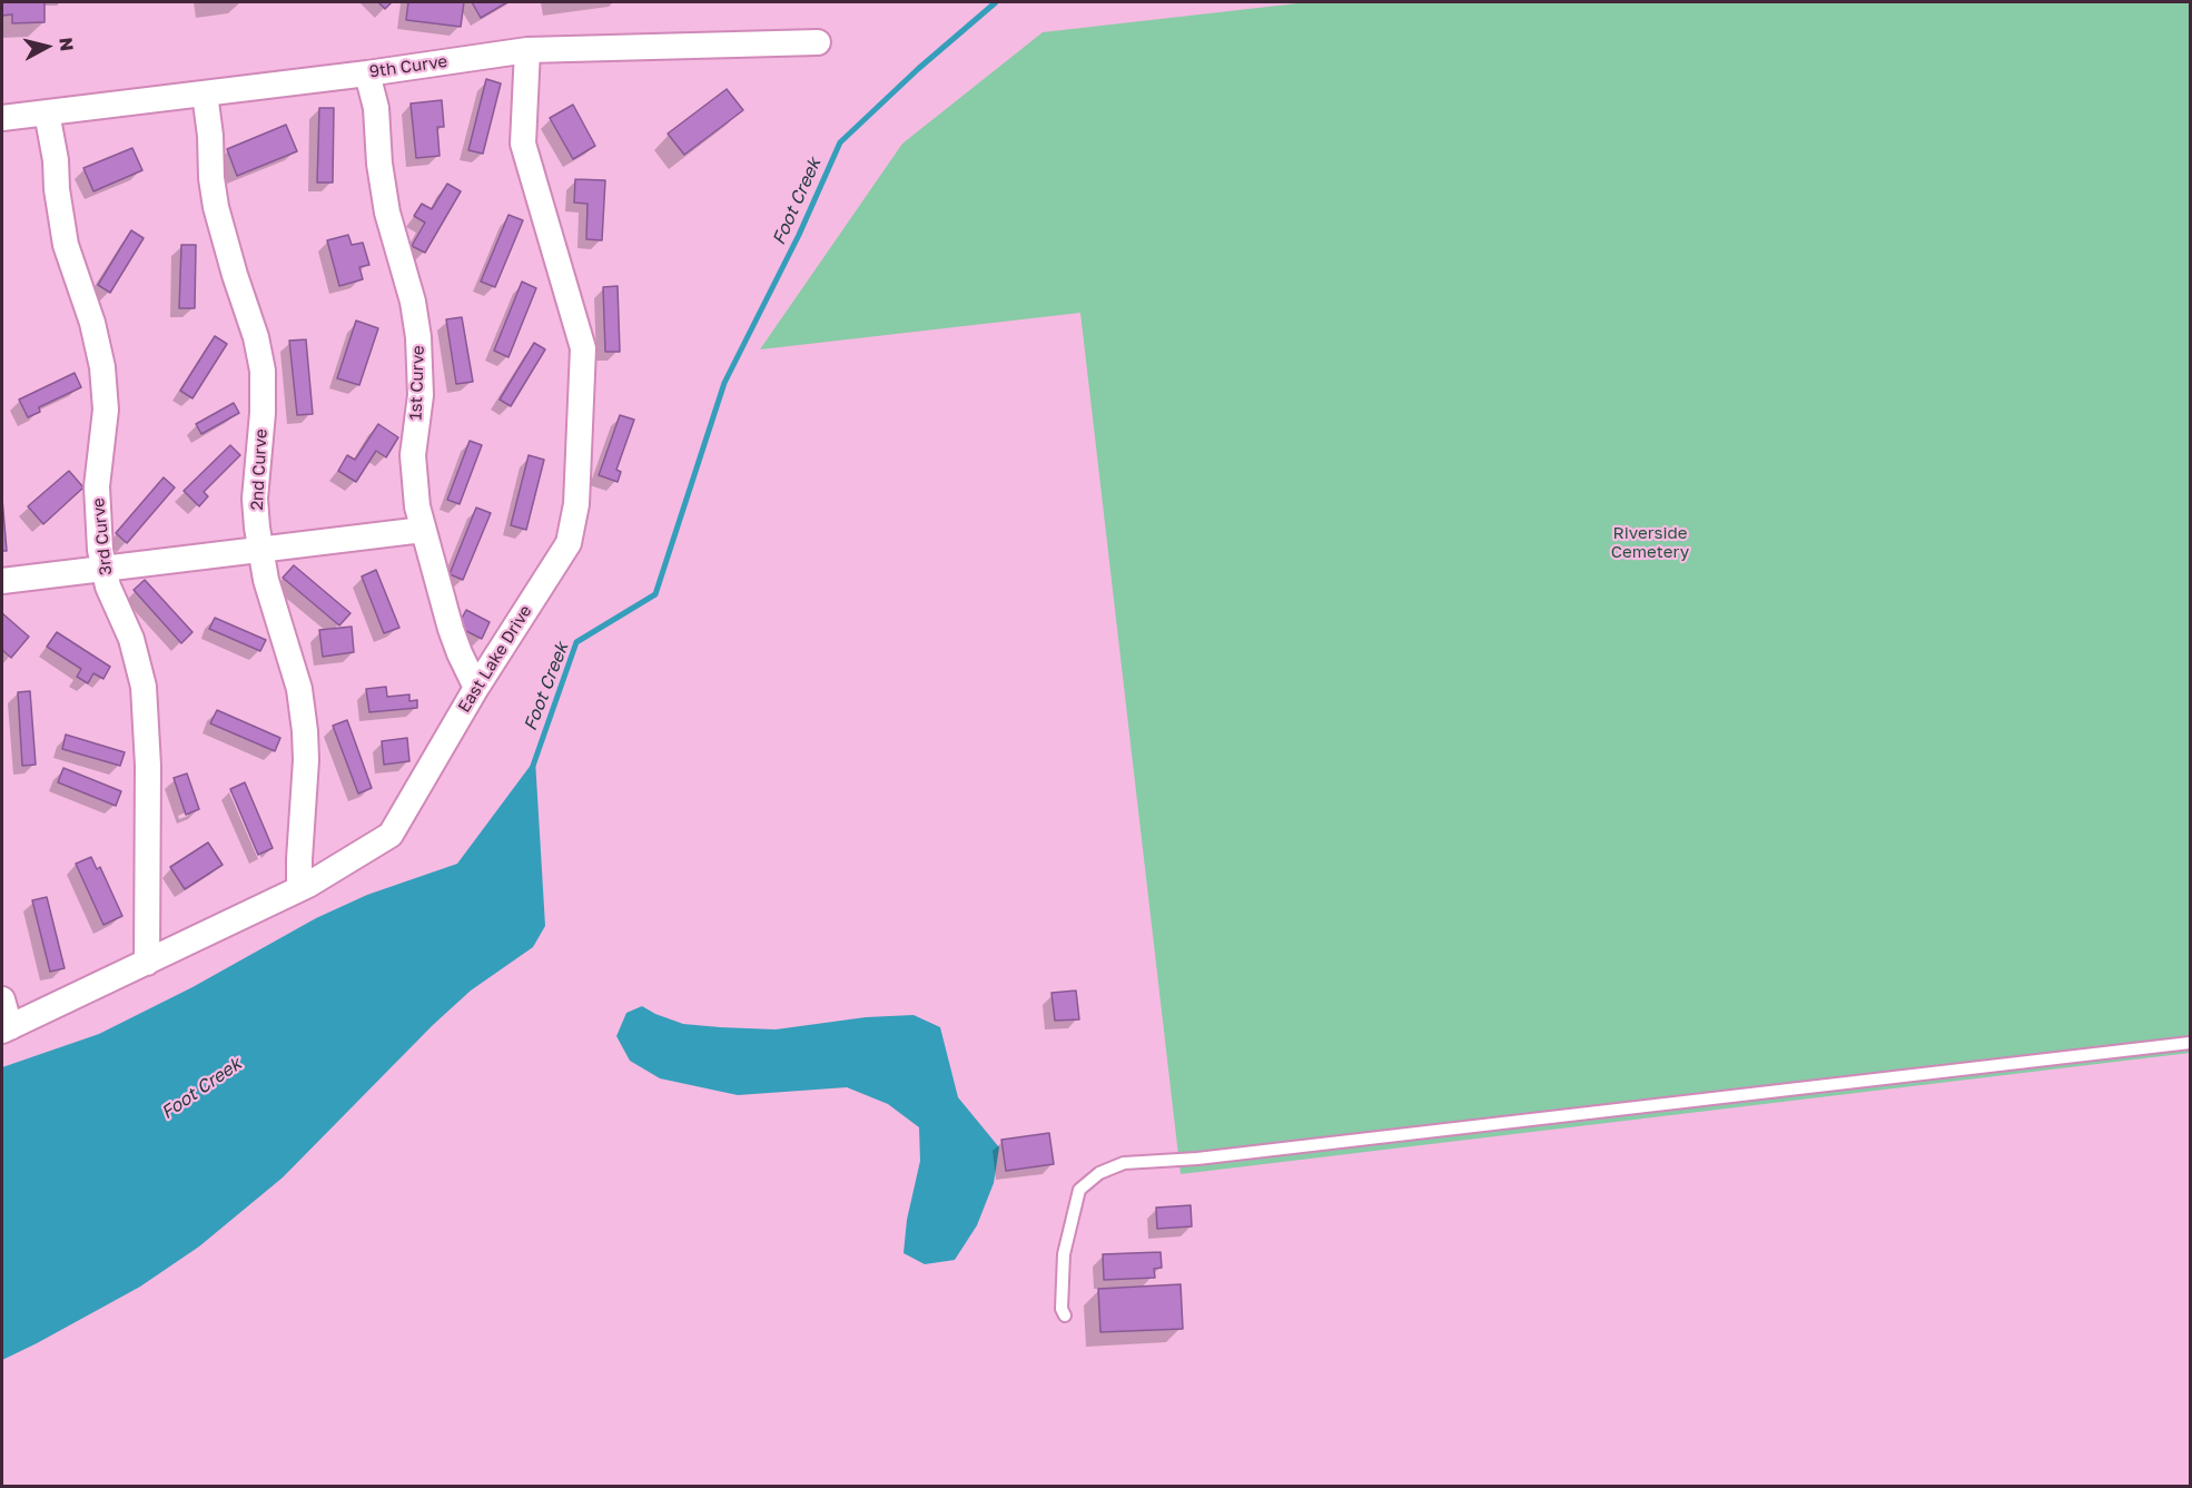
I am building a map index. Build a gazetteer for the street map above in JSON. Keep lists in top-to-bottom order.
{
  "streets": {
    "street": [
      "9th Curve",
      "1st Curve",
      "2nd Curve",
      "3rd Curve",
      "East Lake Drive"
    ]
  },
  "crossings": [
    ["9th Curve", "1st Curve"],
    ["9th Curve", "2nd Curve"],
    ["9th Curve", "3rd Curve"],
    ["9th Curve", "East Lake Drive"],
    ["1st Curve", "East Lake Drive"],
    ["2nd Curve", "East Lake Drive"],
    ["3rd Curve", "East Lake Drive"]
  ],
  "water": ["Foot Creek"],
  "parks": ["Riverside Cemetery"],
  "north": "right"
}
